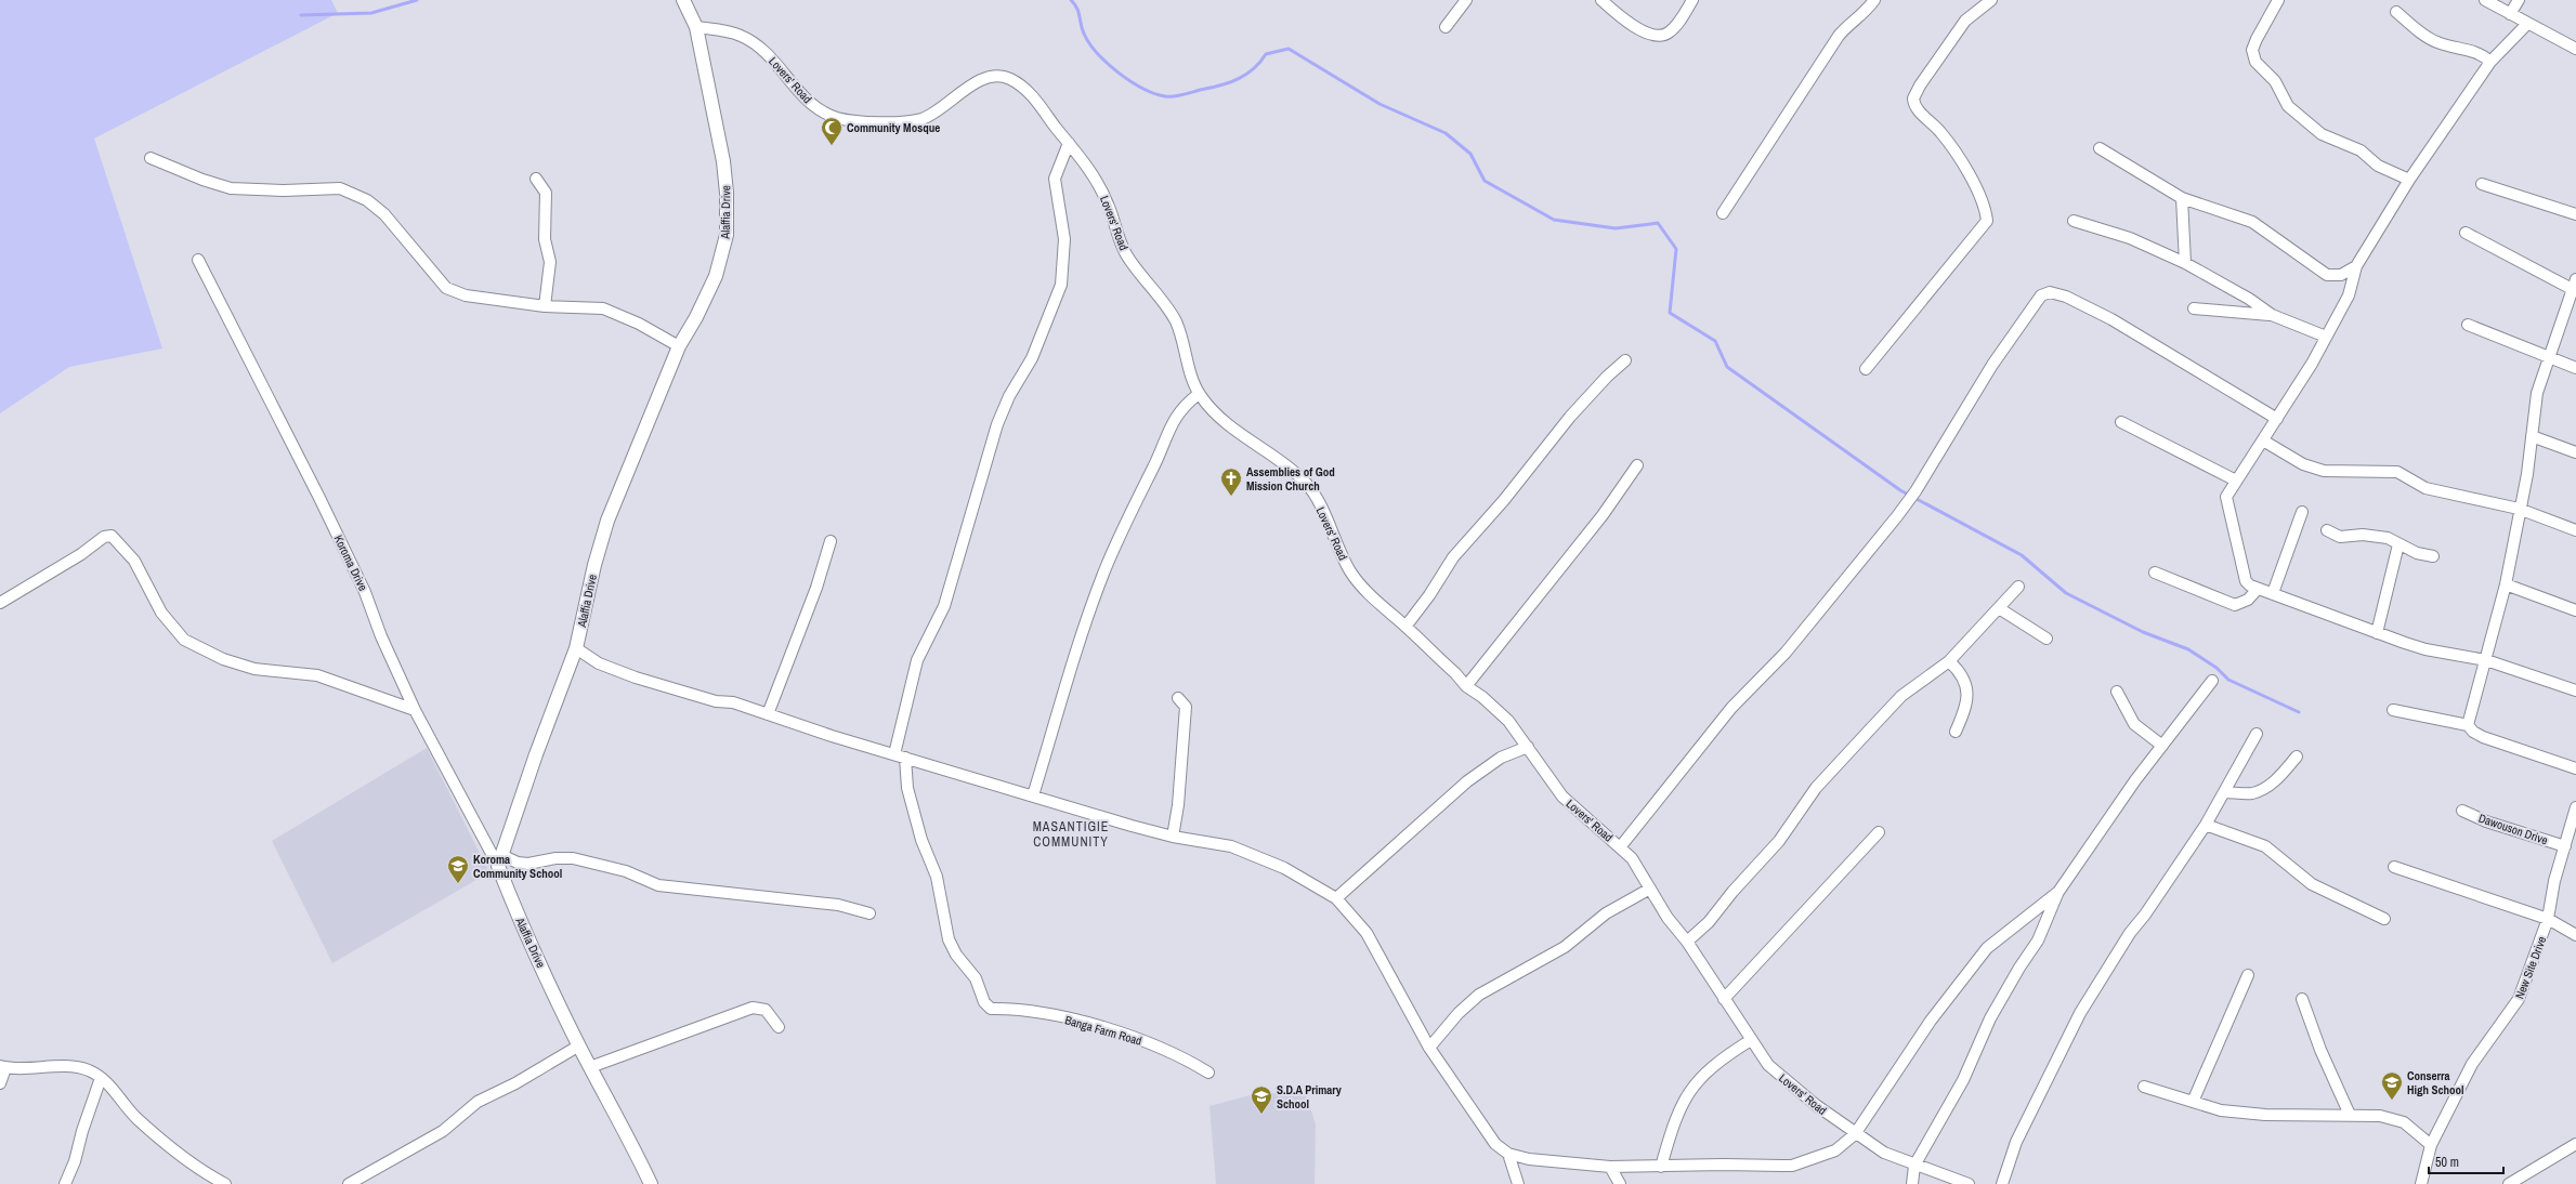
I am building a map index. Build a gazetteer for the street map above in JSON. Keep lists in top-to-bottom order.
{
  "streets": {
    "street": [
      "Lovers' Road",
      "Alaffia Drive",
      "Koroma Drive",
      "Dawouson Drive",
      "New Site Drive",
      "Banga Farm Road"
    ]
  },
  "crossings": [
    ["Lovers' Road", "Alaffia Drive"],
    ["Alaffia Drive", "Koroma Drive"],
    ["Dawouson Drive", "New Site Drive"]
  ],
  "districts": ["MASANTIGIE COMMUNITY"],
  "places": {
    "mosque": ["Community Mosque"],
    "church": ["Assemblies of God Mission Church"],
    "school or university": ["Koroma Community School", "Conserra High School", "S.D.A Primary School"]
  },
  "scale_bar": "50 m"
}
